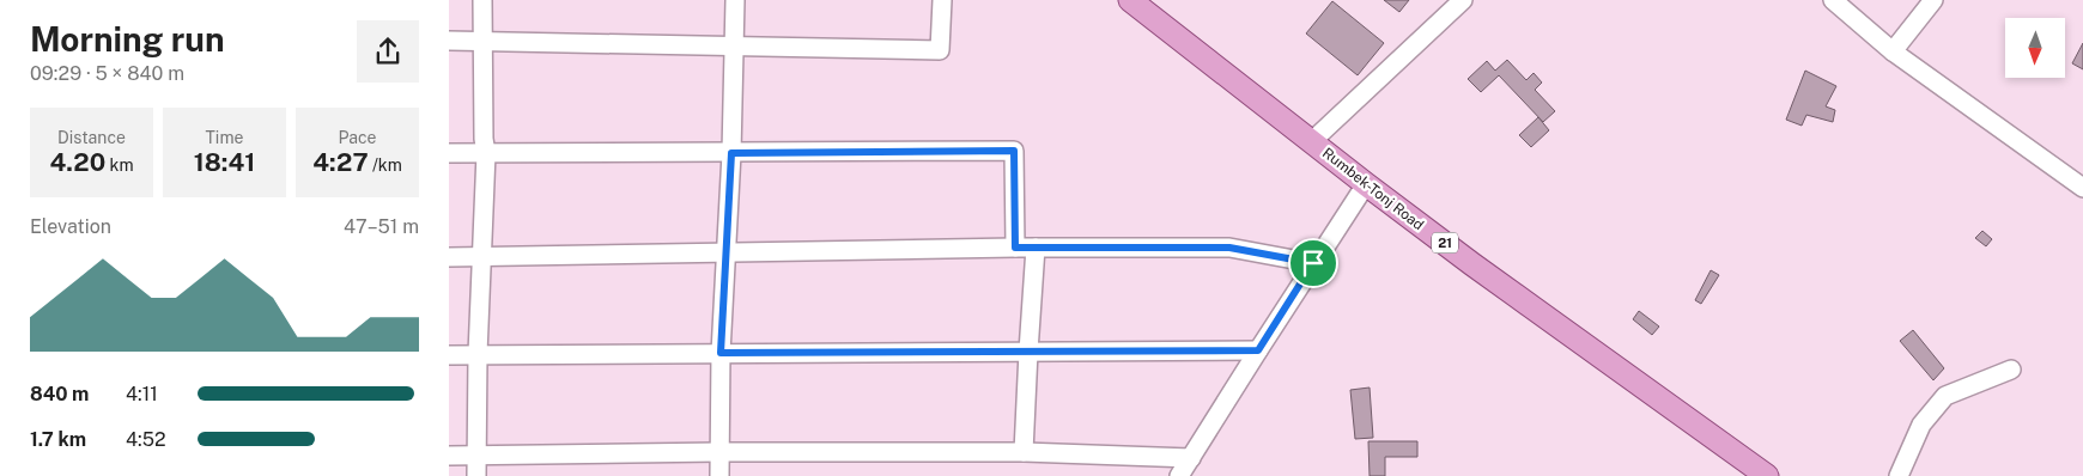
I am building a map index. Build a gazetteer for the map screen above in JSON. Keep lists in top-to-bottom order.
{
  "streets": {
    "main road": ["Rumbek-Tonj Road", "21"]
  },
  "north": "bottom",
  "page": {
    "heading": ["Morning run", "09:29 · 5 × 840 m"],
    "stats": [
      ["Distance", "4.20 km"],
      ["Time", "18:41"],
      ["Pace", "4:27 /km"]
    ],
    "chart": ["Elevation", "47–51 m"],
    "list": [
      {
        "name": "840 m",
        "note": "4:11"
      },
      {
        "name": "1.7 km",
        "note": "4:52"
      }
    ]
  }
}
